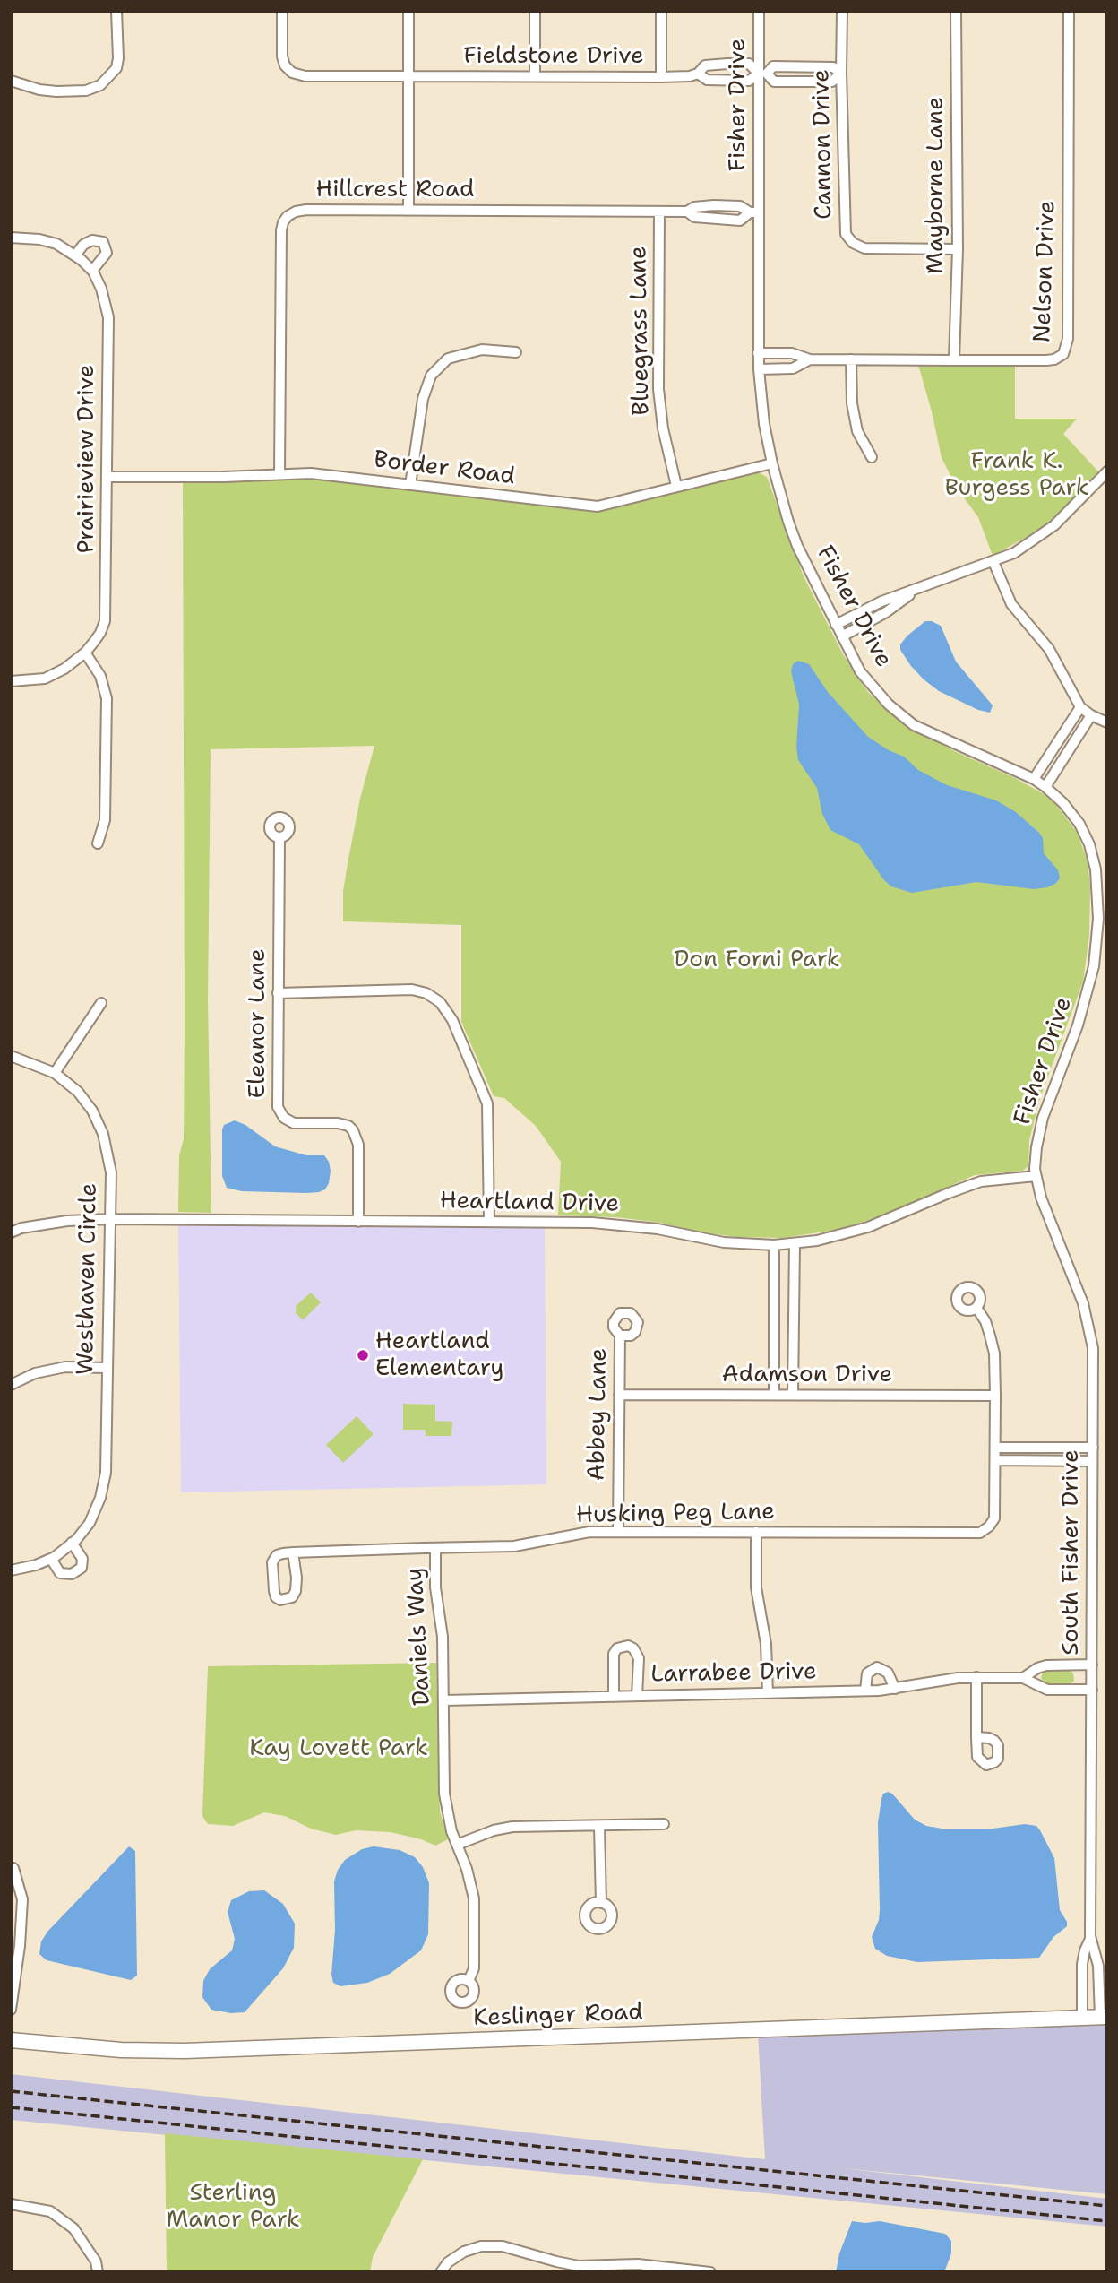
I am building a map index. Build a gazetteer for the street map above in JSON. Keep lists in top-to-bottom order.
{
  "streets": {
    "main road": ["Keslinger Road"],
    "street": [
      "Fieldstone Drive",
      "Fisher Drive",
      "Cannon Drive",
      "Mayborne Lane",
      "Hillcrest Road",
      "Nelson Drive",
      "Bluegrass Lane",
      "Prairieview Drive",
      "Border Road",
      "Eleanor Lane",
      "Heartland Drive",
      "Westhaven Circle",
      "Adamson Drive",
      "Abbey Lane",
      "Husking Peg Lane",
      "South Fisher Drive",
      "Daniels Way",
      "Larrabee Drive"
    ]
  },
  "crossings": [
    ["Fieldstone Drive", "Fisher Drive"],
    ["Fisher Drive", "Hillcrest Road"],
    ["Fisher Drive", "Nelson Drive"],
    ["Fisher Drive", "Border Road"],
    ["Fisher Drive", "Heartland Drive"],
    ["Fisher Drive", "South Fisher Drive"],
    ["Cannon Drive", "Mayborne Lane"],
    ["Mayborne Lane", "Nelson Drive"],
    ["Hillcrest Road", "Bluegrass Lane"],
    ["Hillcrest Road", "Border Road"],
    ["Bluegrass Lane", "Border Road"],
    ["Prairieview Drive", "Border Road"],
    ["Eleanor Lane", "Heartland Drive"],
    ["Heartland Drive", "Westhaven Circle"],
    ["Heartland Drive", "South Fisher Drive"],
    ["Adamson Drive", "Abbey Lane"],
    ["Adamson Drive", "Husking Peg Lane"],
    ["Abbey Lane", "Husking Peg Lane"],
    ["Husking Peg Lane", "Daniels Way"],
    ["South Fisher Drive", "Larrabee Drive"],
    ["South Fisher Drive", "Keslinger Road"],
    ["Daniels Way", "Larrabee Drive"]
  ],
  "parks": [
    "Frank K. Burgess Park",
    "Don Forni Park",
    "Kay Lovett Park",
    "Sterling Manor Park"
  ],
  "places": ["Heartland Elementary"]
}
